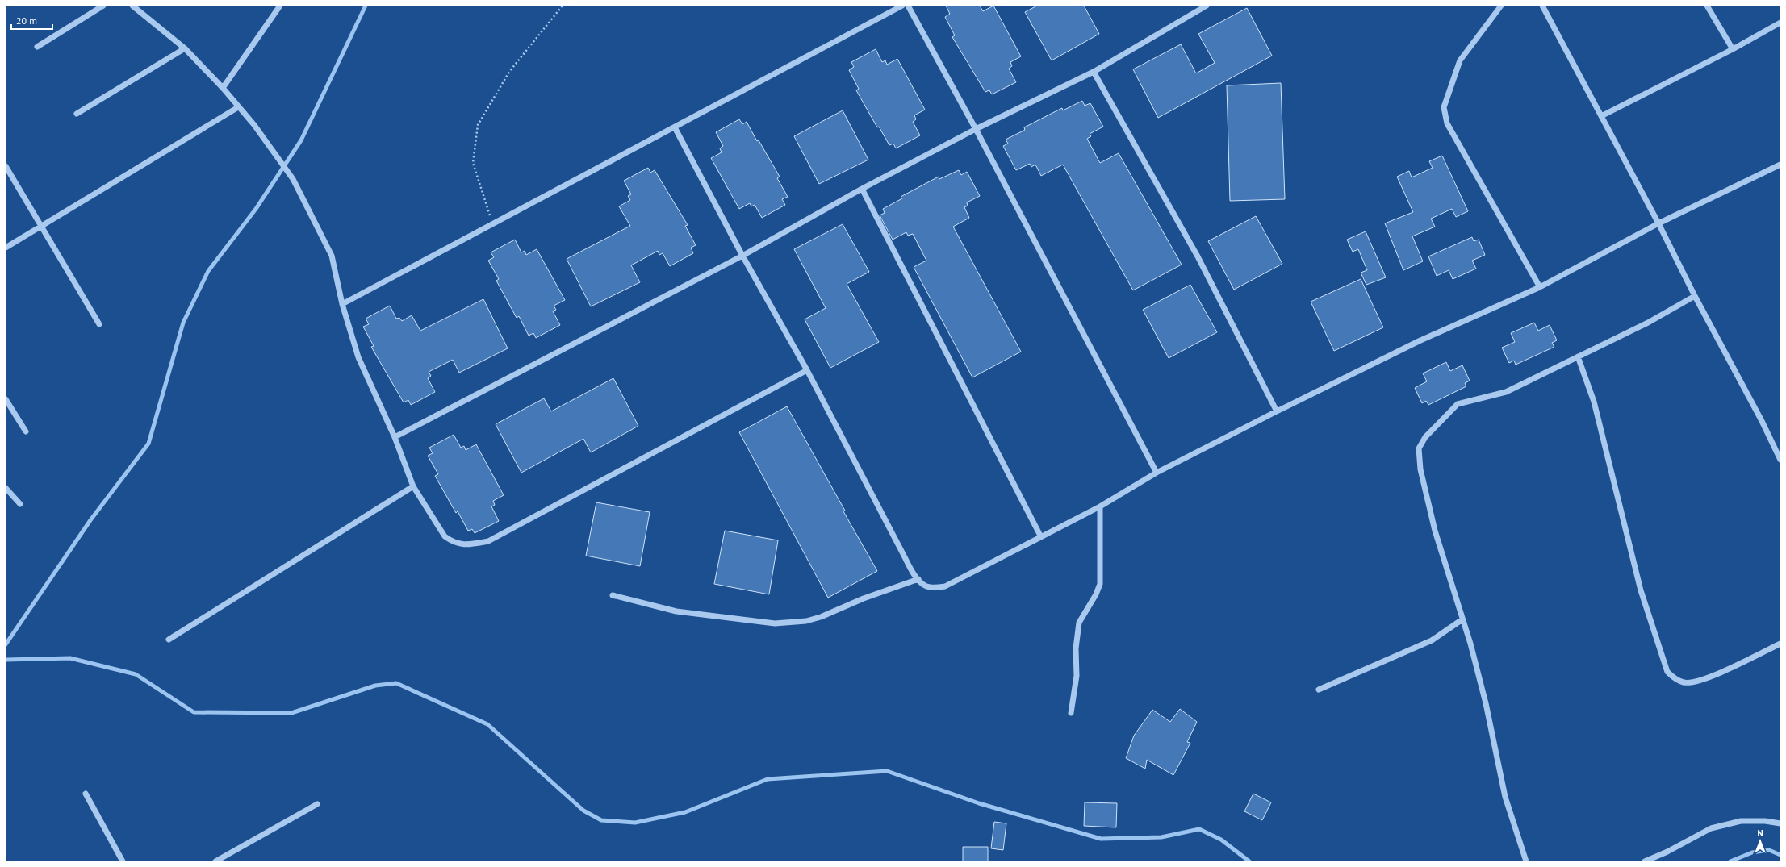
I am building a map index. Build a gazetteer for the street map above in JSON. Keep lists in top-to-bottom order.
{
  "scale_bar": "20 m",
  "north": "top"
}
